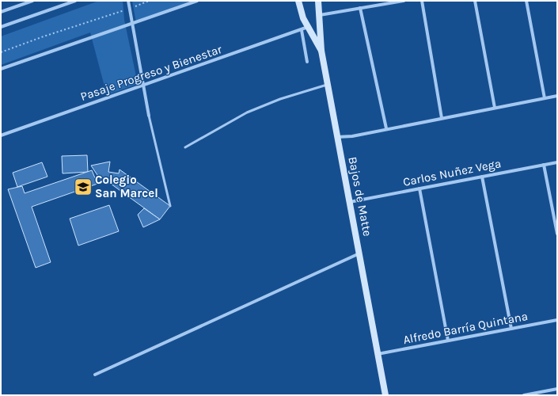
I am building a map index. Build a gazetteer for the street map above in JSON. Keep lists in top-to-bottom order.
{
  "streets": {
    "main road": ["Bajos de Matte"],
    "street": ["Pasaje Progreso y Bienestar", "Carlos Nuñez Vega", "Alfredo Barría Quintana"]
  },
  "crossings": [
    ["Carlos Nuñez Vega", "Bajos de Matte"],
    ["Bajos de Matte", "Alfredo Barría Quintana"]
  ],
  "places": {
    "school or university": ["Colegio San Marcel"]
  }
}
